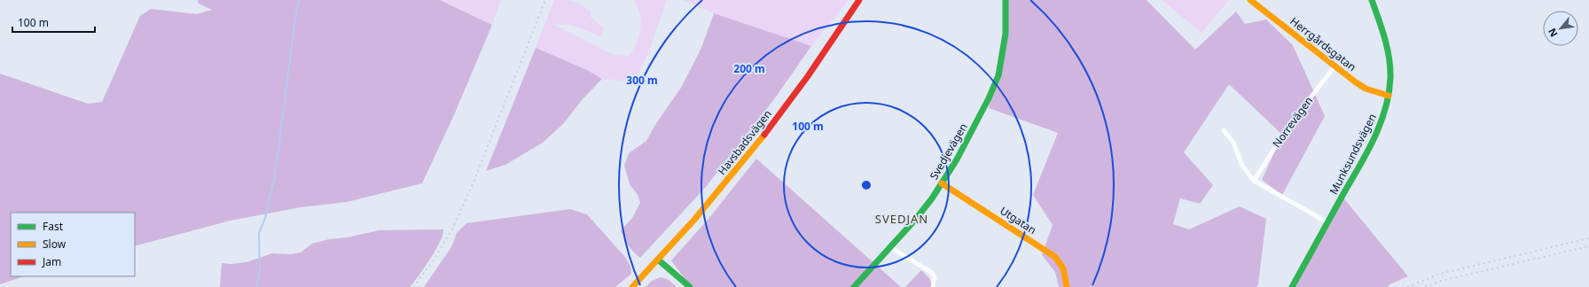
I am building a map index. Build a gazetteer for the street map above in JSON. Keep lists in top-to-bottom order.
{
  "streets": {
    "street": [
      "Herrgårdsgatan",
      "Norrevägen",
      "Havsbadsvägen",
      "Svedjevägen",
      "Munksundsvägen",
      "Utgatan"
    ]
  },
  "crossings": [
    ["Herrgårdsgatan", "Norrevägen"],
    ["Herrgårdsgatan", "Munksundsvägen"],
    ["Svedjevägen", "Utgatan"]
  ],
  "districts": ["SVEDJAN"],
  "legend": ["Fast", "Slow", "Jam"],
  "scale_bar": "100 m",
  "north": "bottom left",
  "rings": ["200 m", "300 m", "100 m"]
}
